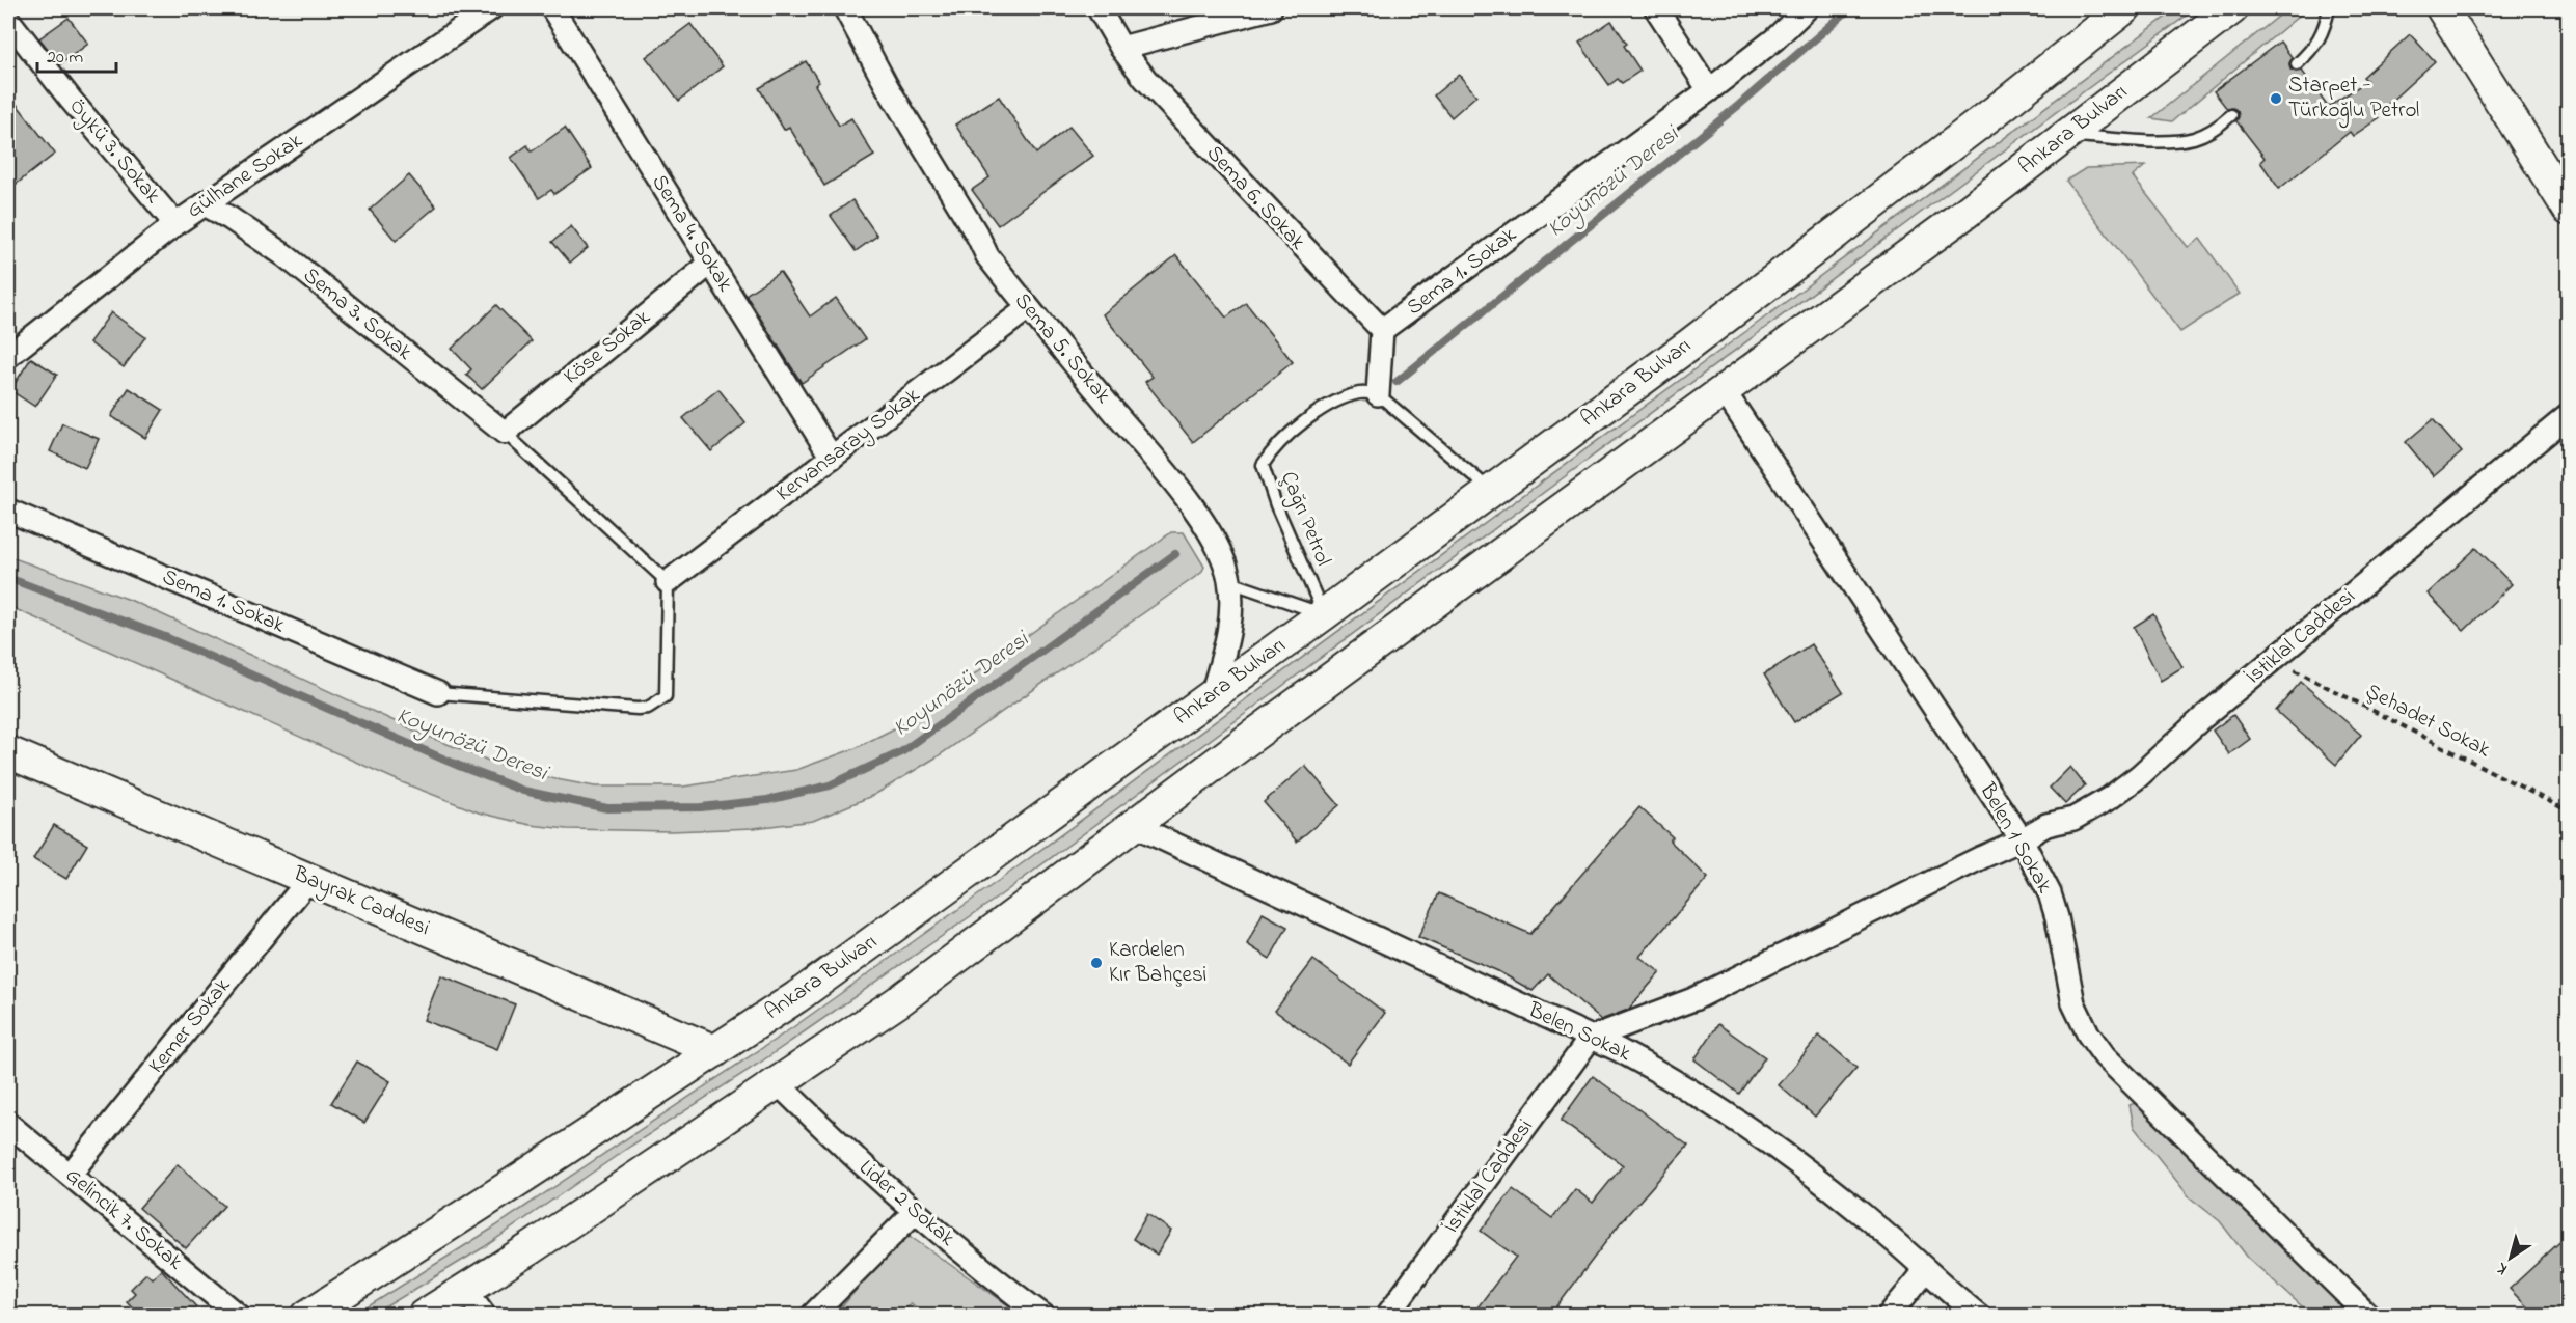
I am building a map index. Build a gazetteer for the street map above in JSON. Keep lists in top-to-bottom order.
{
  "streets": {
    "main road": ["Ankara Bulvarı", "Bayrak Caddesi"],
    "street": [
      "Öykü 3. Sokak",
      "Gülhane Sokak",
      "Sema 6. Sokak",
      "Sema 4. Sokak",
      "Sema 1. Sokak",
      "Sema 3. Sokak",
      "Köse Sokak",
      "Sema 5. Sokak",
      "Kervansaray Sokak",
      "İstiklal Caddesi",
      "Belen 1 Sokak",
      "Kemer Sokak",
      "Belen Sokak",
      "Lider 2 Sokak",
      "Gelincik 7. Sokak"
    ],
    "lane": ["Çağrı Petrol"],
    "path": ["Şehadet Sokak"]
  },
  "crossings": [
    ["Ankara Bulvarı", "Sema 5. Sokak"],
    ["Ankara Bulvarı", "Çağrı Petrol"],
    ["Ankara Bulvarı", "Belen 1 Sokak"],
    ["Ankara Bulvarı", "Bayrak Caddesi"],
    ["Ankara Bulvarı", "Belen Sokak"],
    ["Ankara Bulvarı", "Lider 2 Sokak"],
    ["Öykü 3. Sokak", "Gülhane Sokak"],
    ["Gülhane Sokak", "Sema 3. Sokak"],
    ["Sema 6. Sokak", "Sema 1. Sokak"],
    ["Sema 4. Sokak", "Köse Sokak"],
    ["Sema 4. Sokak", "Kervansaray Sokak"],
    ["Sema 3. Sokak", "Köse Sokak"],
    ["Sema 5. Sokak", "Kervansaray Sokak"],
    ["İstiklal Caddesi", "Şehadet Sokak"],
    ["İstiklal Caddesi", "Belen 1 Sokak"],
    ["İstiklal Caddesi", "Belen Sokak"],
    ["Bayrak Caddesi", "Kemer Sokak"],
    ["Kemer Sokak", "Gelincik 7. Sokak"]
  ],
  "water": ["Koyunözü Deresi"],
  "places": ["Starpet - Türkoğlu Petrol", "Kardelen Kır Bahçesi"],
  "scale_bar": "20 m",
  "north": "bottom left"
}
